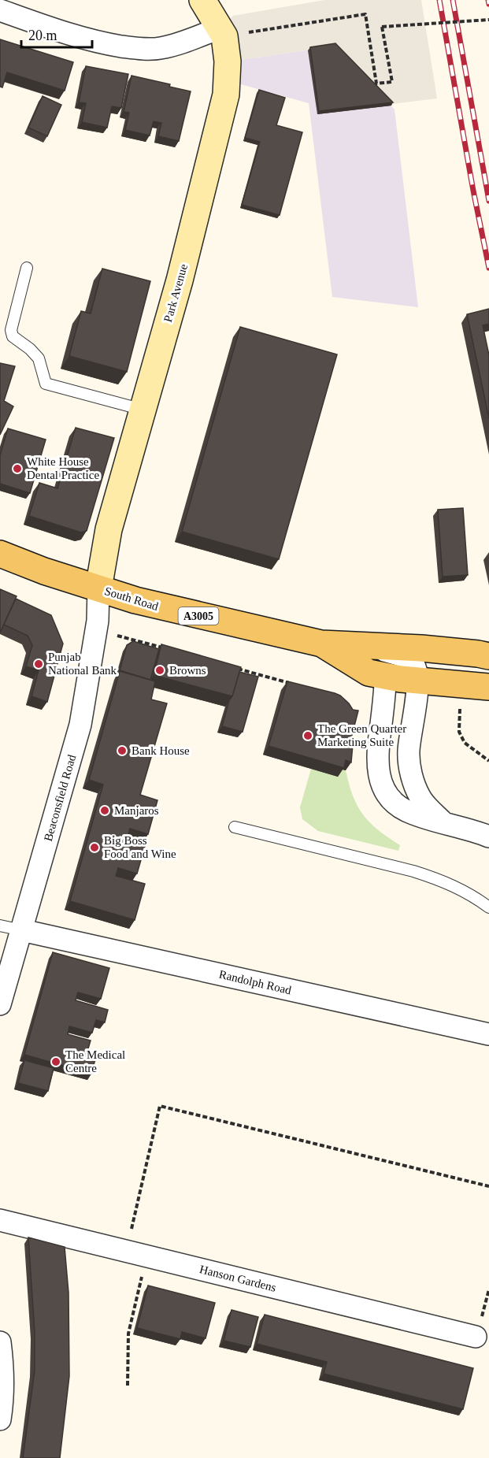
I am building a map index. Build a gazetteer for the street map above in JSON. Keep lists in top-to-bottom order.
{
  "streets": {
    "main road": ["South Road", "A3005"],
    "street": [
      "Park Avenue",
      "Beaconsfield Road",
      "Randolph Road",
      "Hanson Gardens"
    ]
  },
  "crossings": [
    ["Park Avenue", "South Road"],
    ["Park Avenue", "Beaconsfield Road"],
    ["South Road", "Beaconsfield Road"],
    ["Beaconsfield Road", "Randolph Road"]
  ],
  "places": [
    "White House Dental Practice",
    "Punjab National Bank",
    "Browns",
    "The Green Quarter Marketing Suite",
    "Bank House",
    "Manjaros",
    "Big Boss Food and Wine",
    "The Medical Centre"
  ],
  "scale_bar": "20 m"
}
